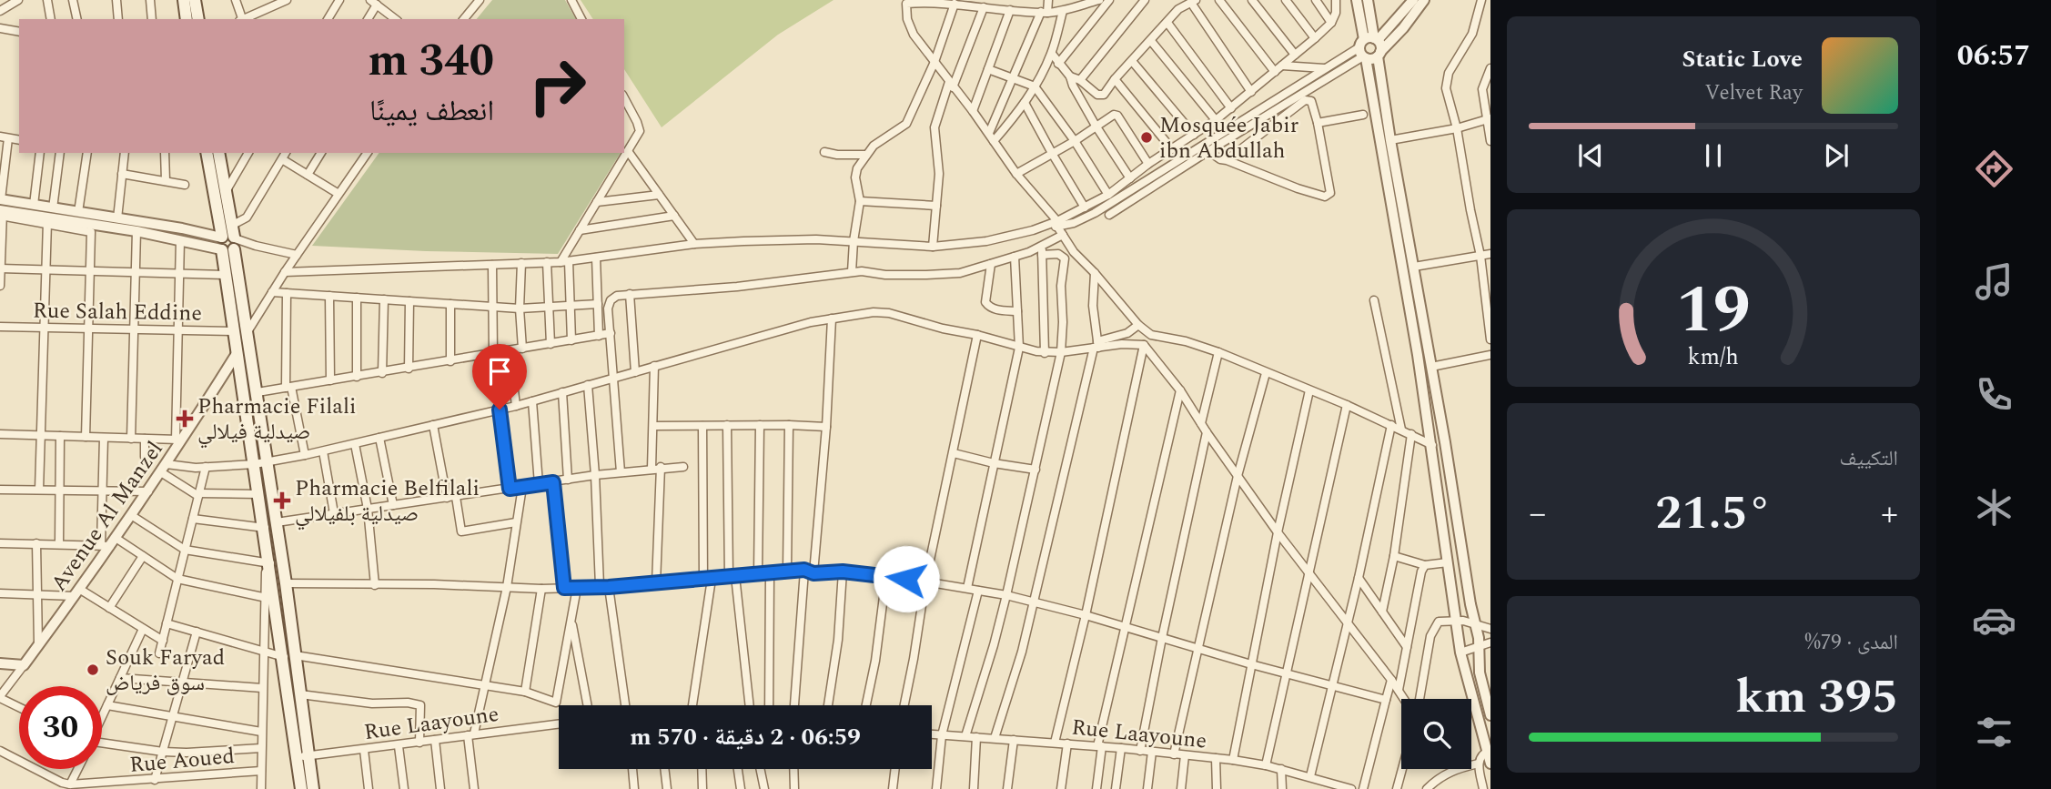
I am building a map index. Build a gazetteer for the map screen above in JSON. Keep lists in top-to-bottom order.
{
  "streets": {
    "street": [
      "Rue Salah Eddine",
      "Avenue Al Manzel",
      "Rue Laayoune",
      "Rue Aoued"
    ]
  },
  "places": {
    "other": ["Mosquée Jabir ibn Abdullah", "Souk Faryad سوق فرياض"],
    "health": ["Pharmacie Filali صيدلية فيلالي", "Pharmacie Belfilali صيدلية بلفيلالي"]
  },
  "page": {
    "tabs": "06:57",
    "turn": ["340 m", "انعطف يمينًا"],
    "song": ["Static Love", "Velvet Ray"],
    "tile": [
      "التكييف",
      ["المدى · 79%", "395 km"]
    ],
    "heat": ["−", "21.5°", "+"],
    "limit": "30",
    "trip": "06:59 · 2 دقيقة · 570 m",
    "gauge": ["19", "km/h"]
  }
}
